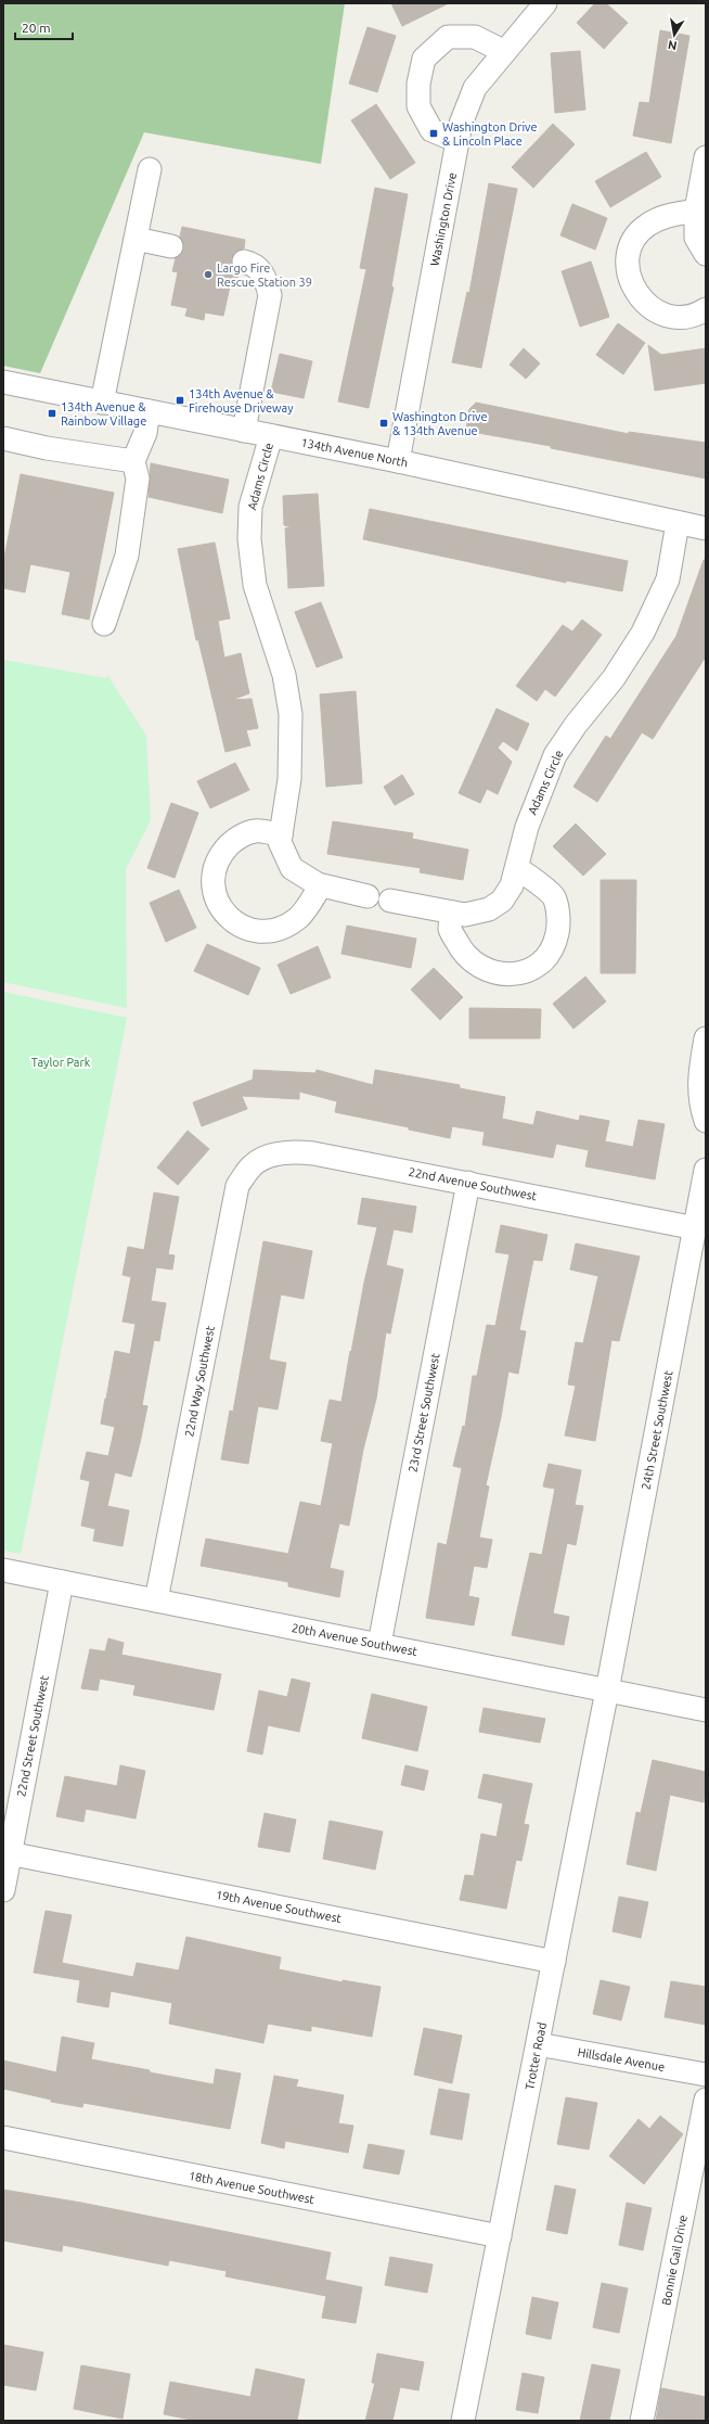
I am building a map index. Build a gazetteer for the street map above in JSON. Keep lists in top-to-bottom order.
{
  "streets": {
    "street": [
      "Washington Drive",
      "134th Avenue North",
      "Adams Circle",
      "22nd Avenue Southwest",
      "22nd Way Southwest",
      "23rd Street Southwest",
      "24th Street Southwest",
      "20th Avenue Southwest",
      "22nd Street Southwest",
      "19th Avenue Southwest",
      "Trotter Road",
      "Hillsdale Avenue",
      "18th Avenue Southwest",
      "Bonnie Gail Drive"
    ]
  },
  "crossings": [
    ["Washington Drive", "134th Avenue North"],
    ["134th Avenue North", "Adams Circle"],
    ["22nd Avenue Southwest", "22nd Way Southwest"],
    ["22nd Avenue Southwest", "23rd Street Southwest"],
    ["22nd Avenue Southwest", "24th Street Southwest"],
    ["22nd Way Southwest", "20th Avenue Southwest"],
    ["23rd Street Southwest", "20th Avenue Southwest"],
    ["24th Street Southwest", "20th Avenue Southwest"],
    ["24th Street Southwest", "Trotter Road"],
    ["20th Avenue Southwest", "22nd Street Southwest"],
    ["20th Avenue Southwest", "Trotter Road"],
    ["22nd Street Southwest", "19th Avenue Southwest"],
    ["19th Avenue Southwest", "Trotter Road"],
    ["Trotter Road", "Hillsdale Avenue"],
    ["Trotter Road", "18th Avenue Southwest"]
  ],
  "parks": ["Taylor Park"],
  "places": {
    "transit": [
      "Washington Drive & Lincoln Place",
      "134th Avenue & Firehouse Driveway",
      "134th Avenue & Rainbow Village",
      "Washington Drive & 134th Avenue"
    ],
    "other": ["Largo Fire Rescue Station 39"]
  },
  "scale_bar": "20 m",
  "north": "bottom"
}
